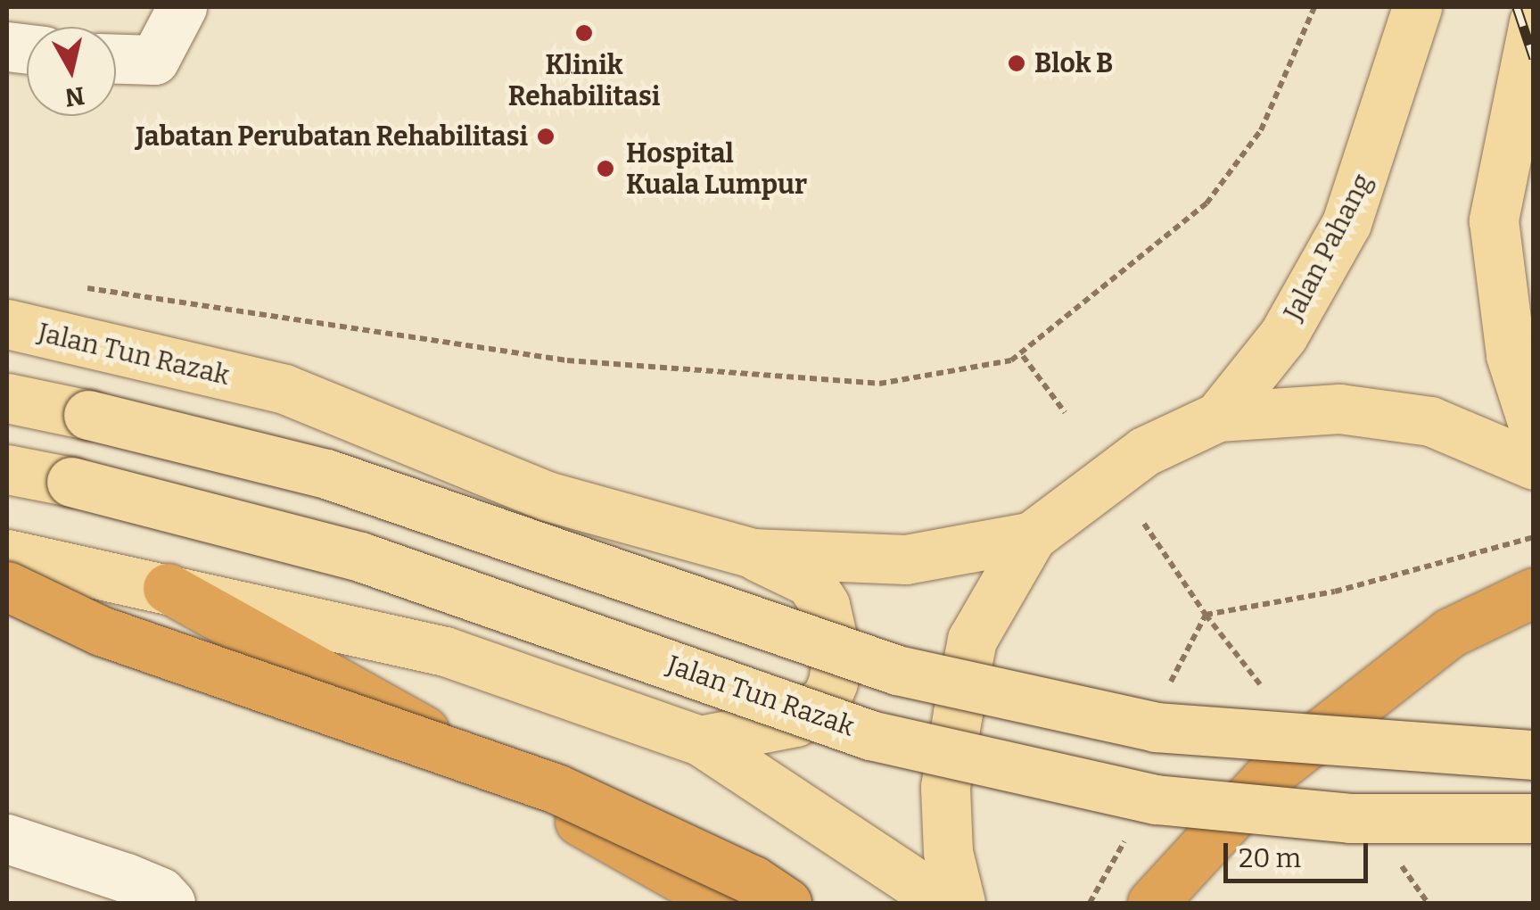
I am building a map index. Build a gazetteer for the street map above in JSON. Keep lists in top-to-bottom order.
{
  "streets": {
    "main road": ["Jalan Pahang", "Jalan Tun Razak"]
  },
  "places": [
    "Klinik Rehabilitasi",
    "Blok B",
    "Jabatan Perubatan Rehabilitasi",
    "Hospital Kuala Lumpur"
  ],
  "scale_bar": "20 m",
  "north": "bottom"
}
